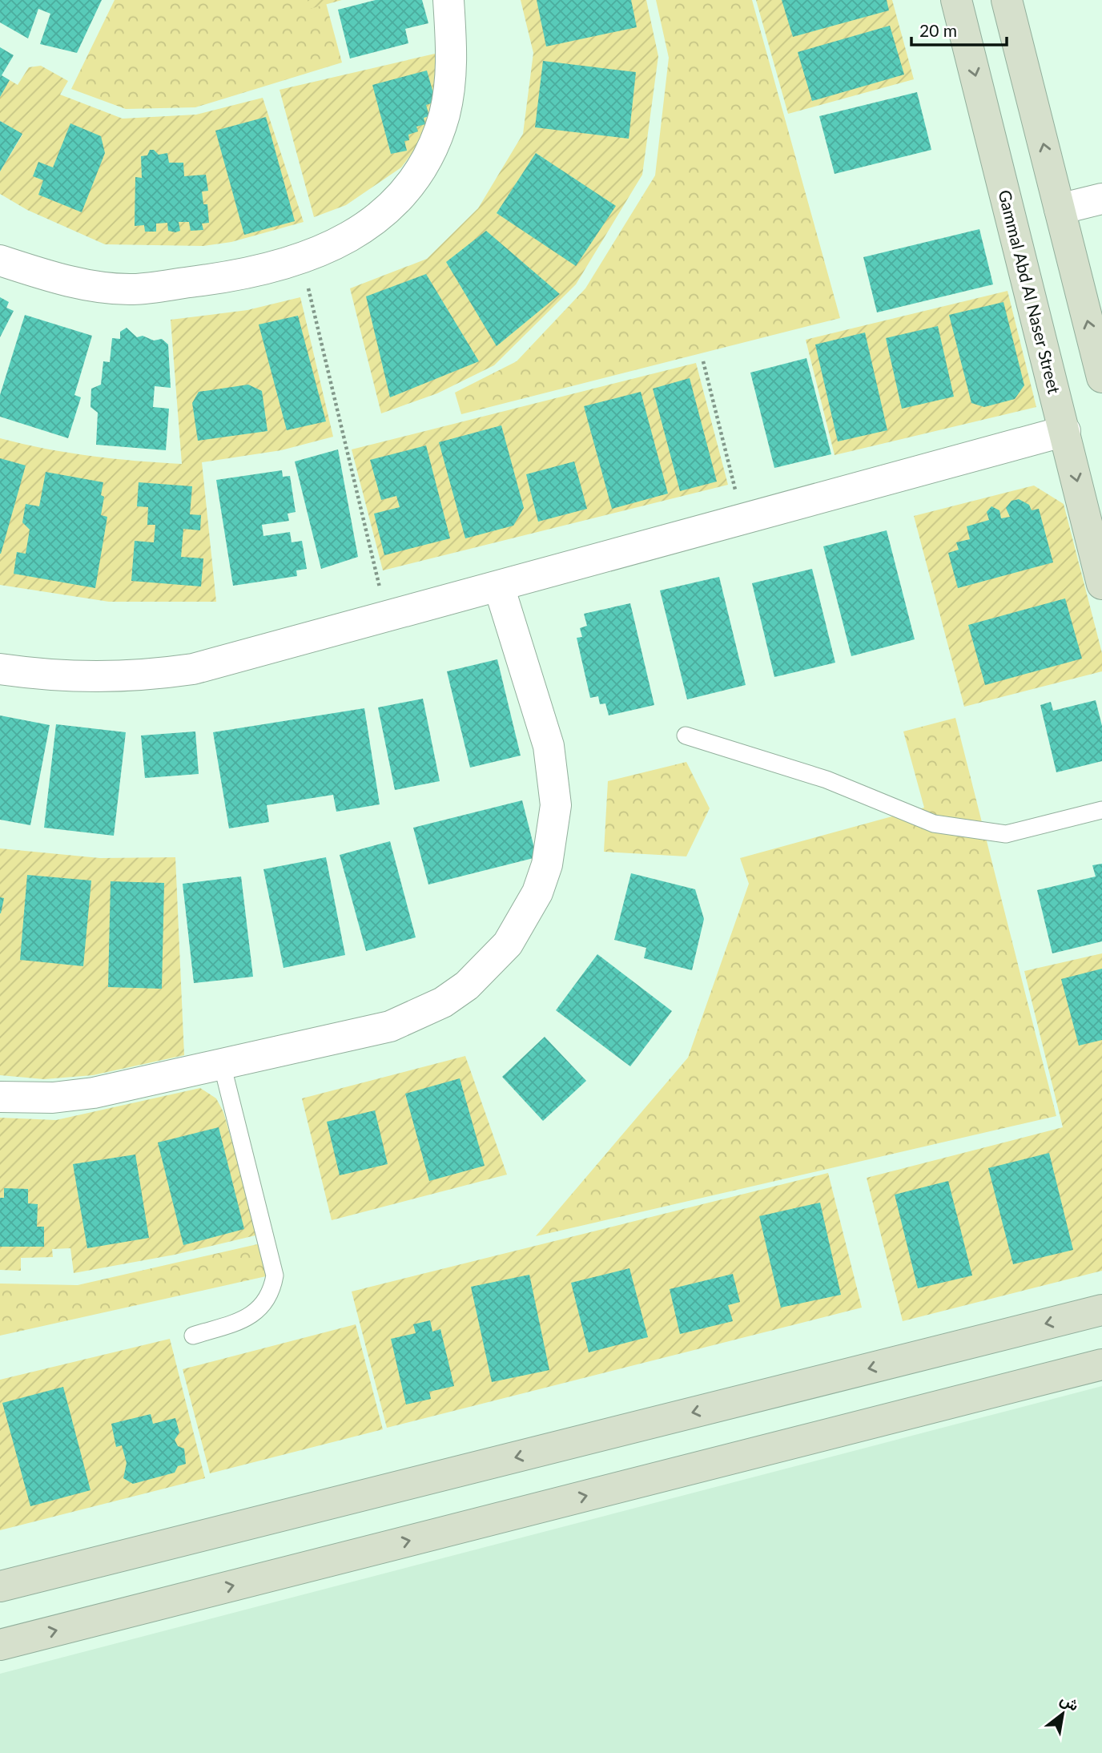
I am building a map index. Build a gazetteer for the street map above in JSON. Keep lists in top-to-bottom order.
{
  "streets": {
    "street": ["Gammal Abd Al Naser Street"]
  },
  "scale_bar": "20 m",
  "north": "top right"
}
